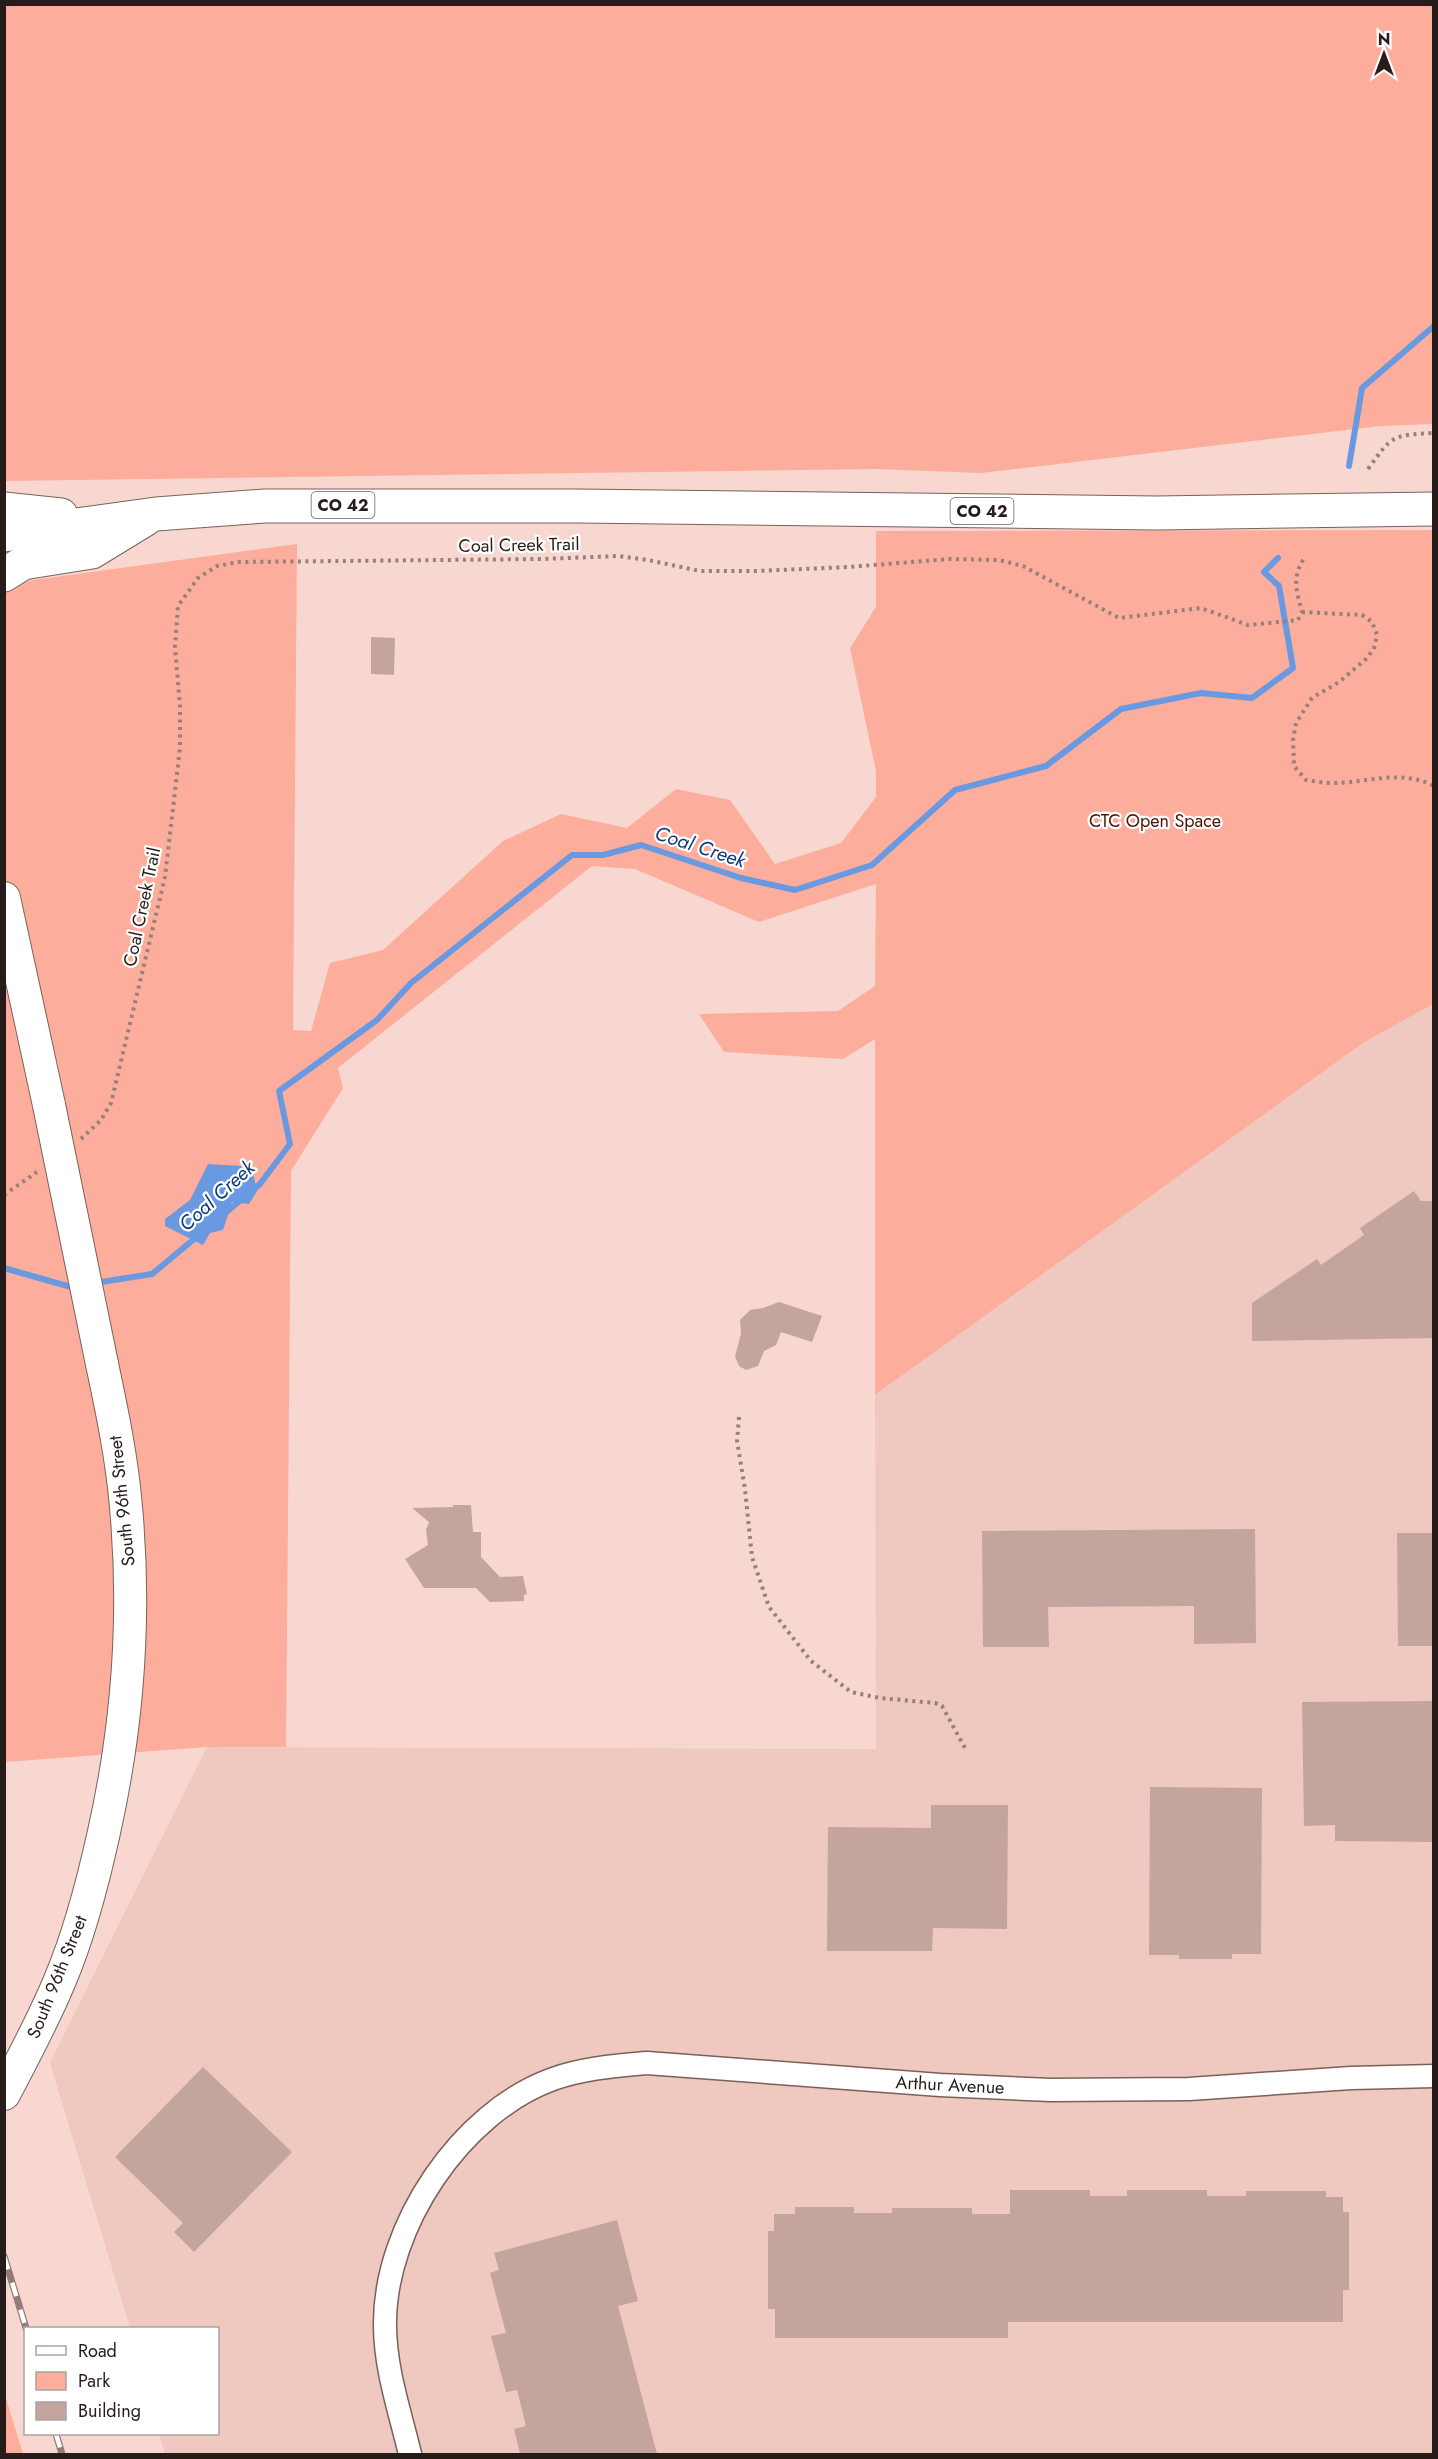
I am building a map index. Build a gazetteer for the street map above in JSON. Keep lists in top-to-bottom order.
{
  "streets": {
    "main road": ["CO 42", "South 96th Street"],
    "street": ["Arthur Avenue"],
    "path": ["Coal Creek Trail"]
  },
  "water": ["Coal Creek"],
  "parks": ["CTC Open Space"],
  "legend": ["Road", "Park", "Building"],
  "north": "top"
}
